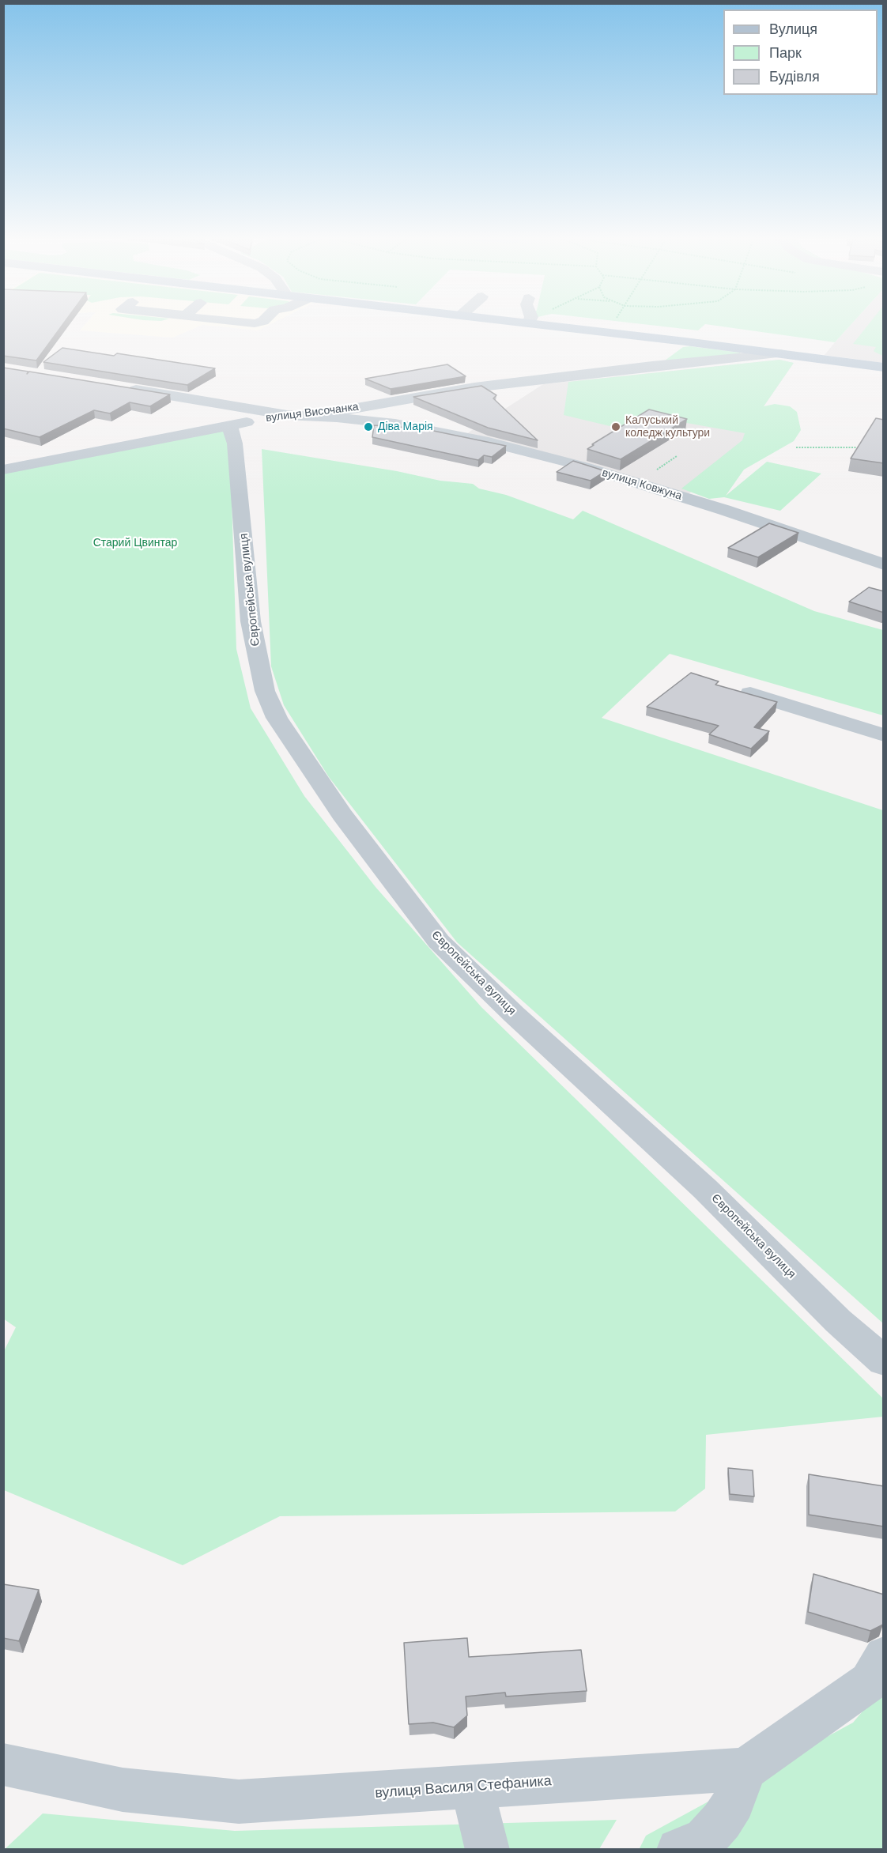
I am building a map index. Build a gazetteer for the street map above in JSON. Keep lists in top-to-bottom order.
{
  "streets": {
    "street": [
      "вулиця Височанка",
      "вулиця Ковжуна",
      "Європейська вулиця",
      "вулиця Василя Стефаника"
    ]
  },
  "crossings": [
    ["вулиця Височанка", "вулиця Ковжуна"],
    ["вулиця Височанка", "Європейська вулиця"]
  ],
  "parks": ["Старий Цвинтар"],
  "places": ["Діва Марія", "Калуський коледж культури"],
  "legend": ["Вулиця", "Парк", "Будівля"]
}
